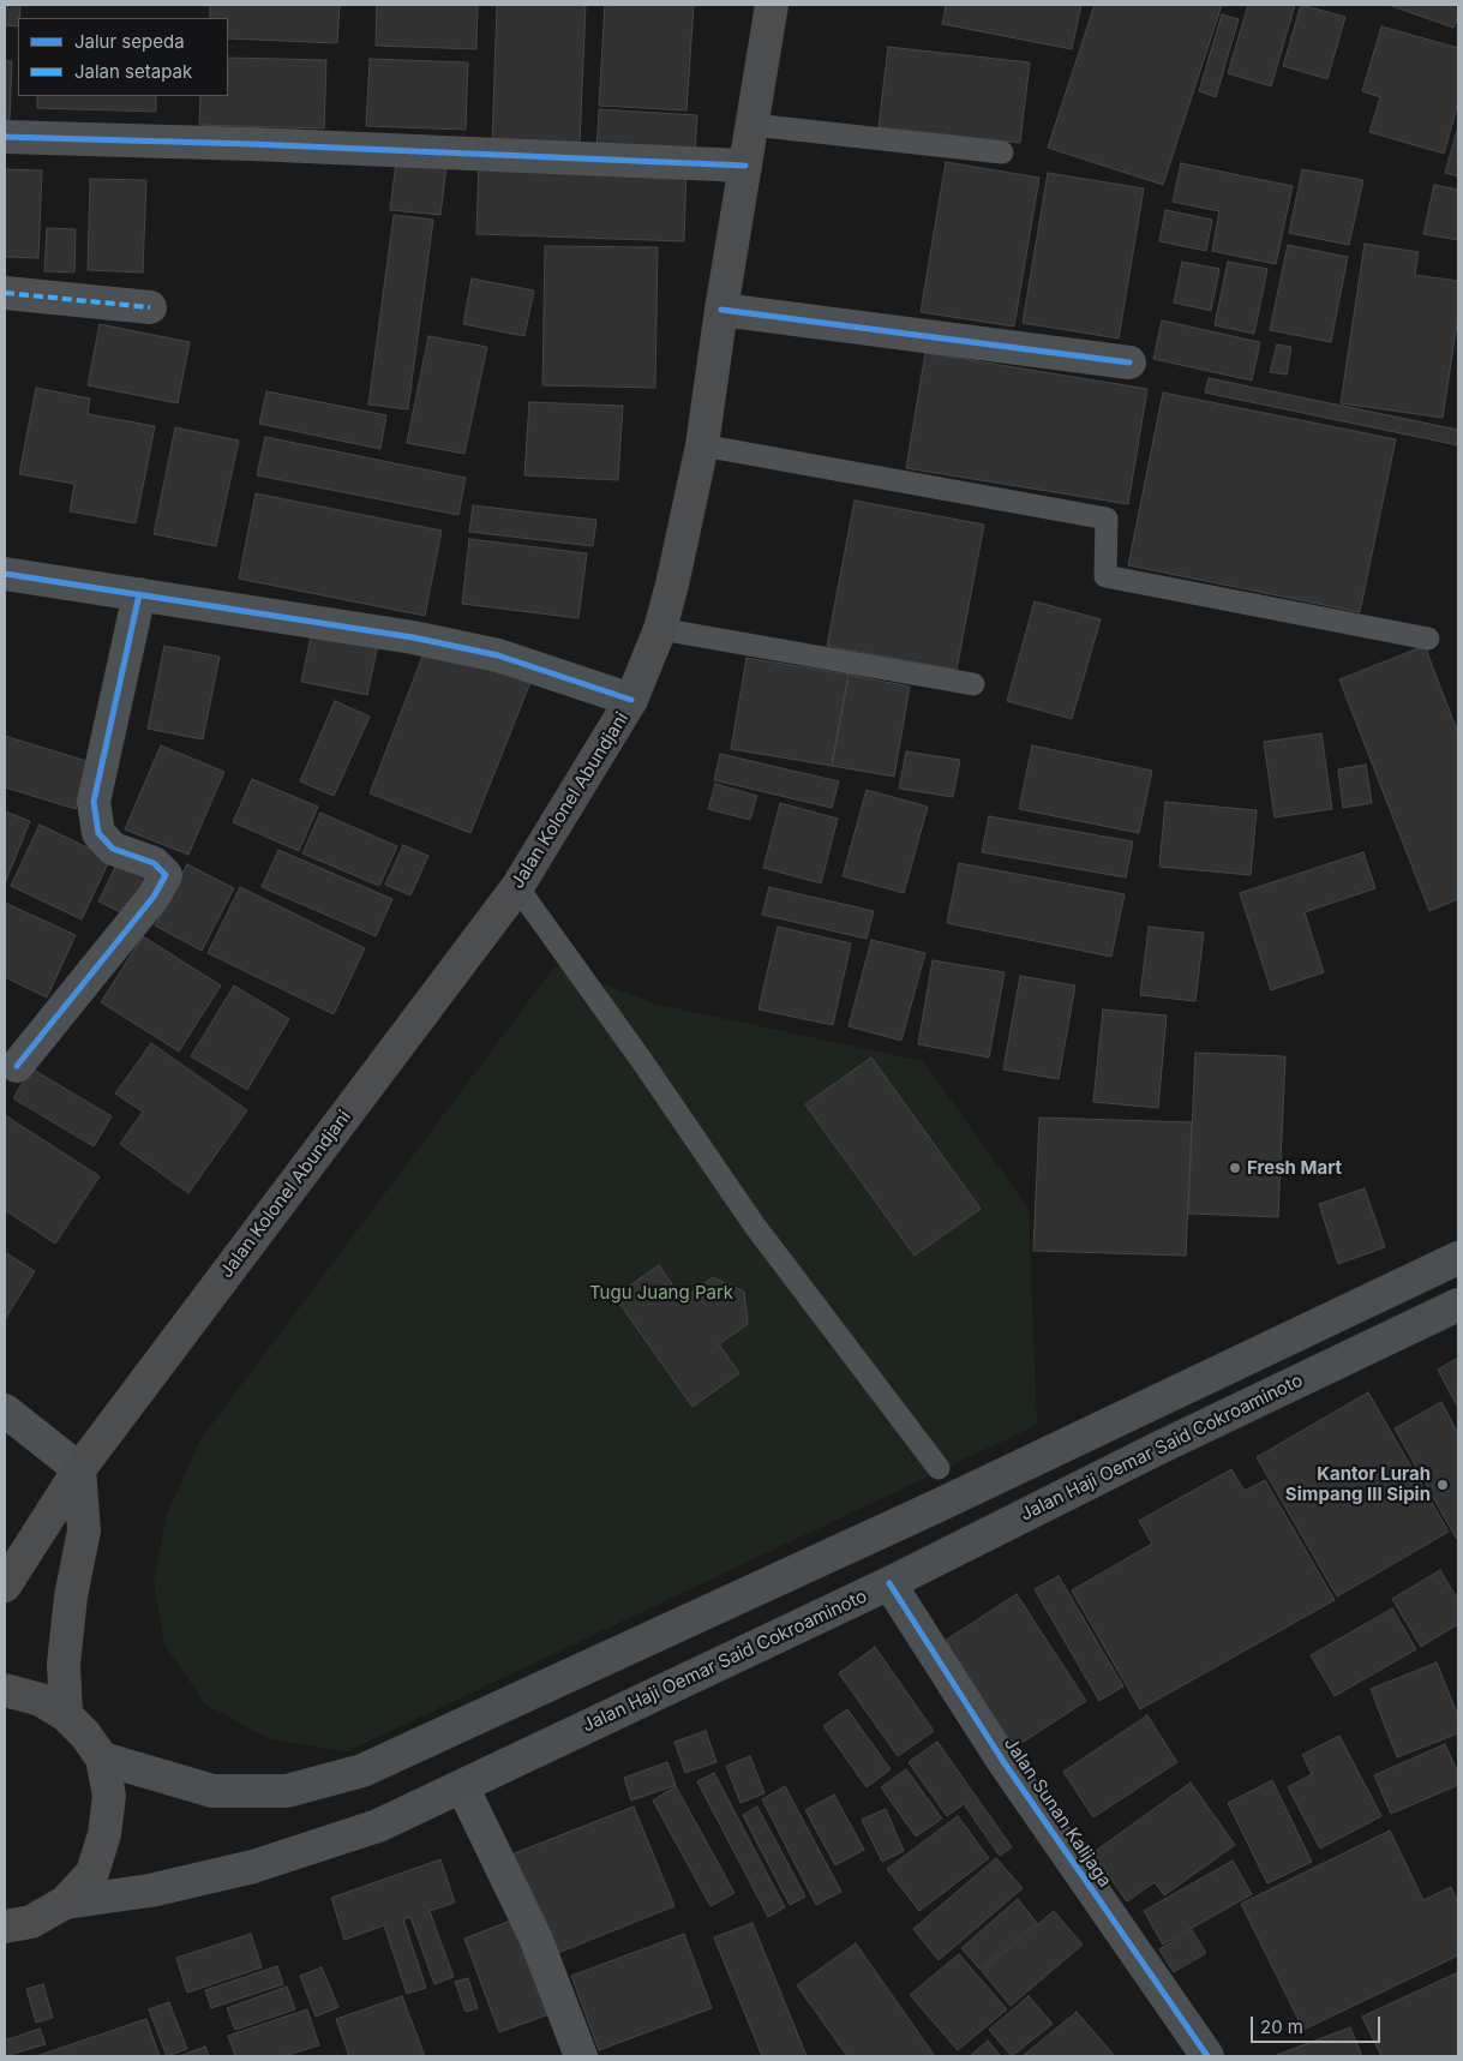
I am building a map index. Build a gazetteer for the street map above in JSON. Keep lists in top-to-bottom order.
{
  "streets": {
    "main road": ["Jalan Kolonel Abundjani", "Jalan Haji Oemar Said Cokroaminoto", "Jalan Sunan Kalijaga"]
  },
  "crossings": [
    ["Jalan Haji Oemar Said Cokroaminoto", "Jalan Sunan Kalijaga"]
  ],
  "parks": ["Tugu Juang Park"],
  "places": ["Fresh Mart", "Kantor Lurah Simpang III Sipin"],
  "legend": ["Jalur sepeda", "Jalan setapak"],
  "scale_bar": "20 m"
}
